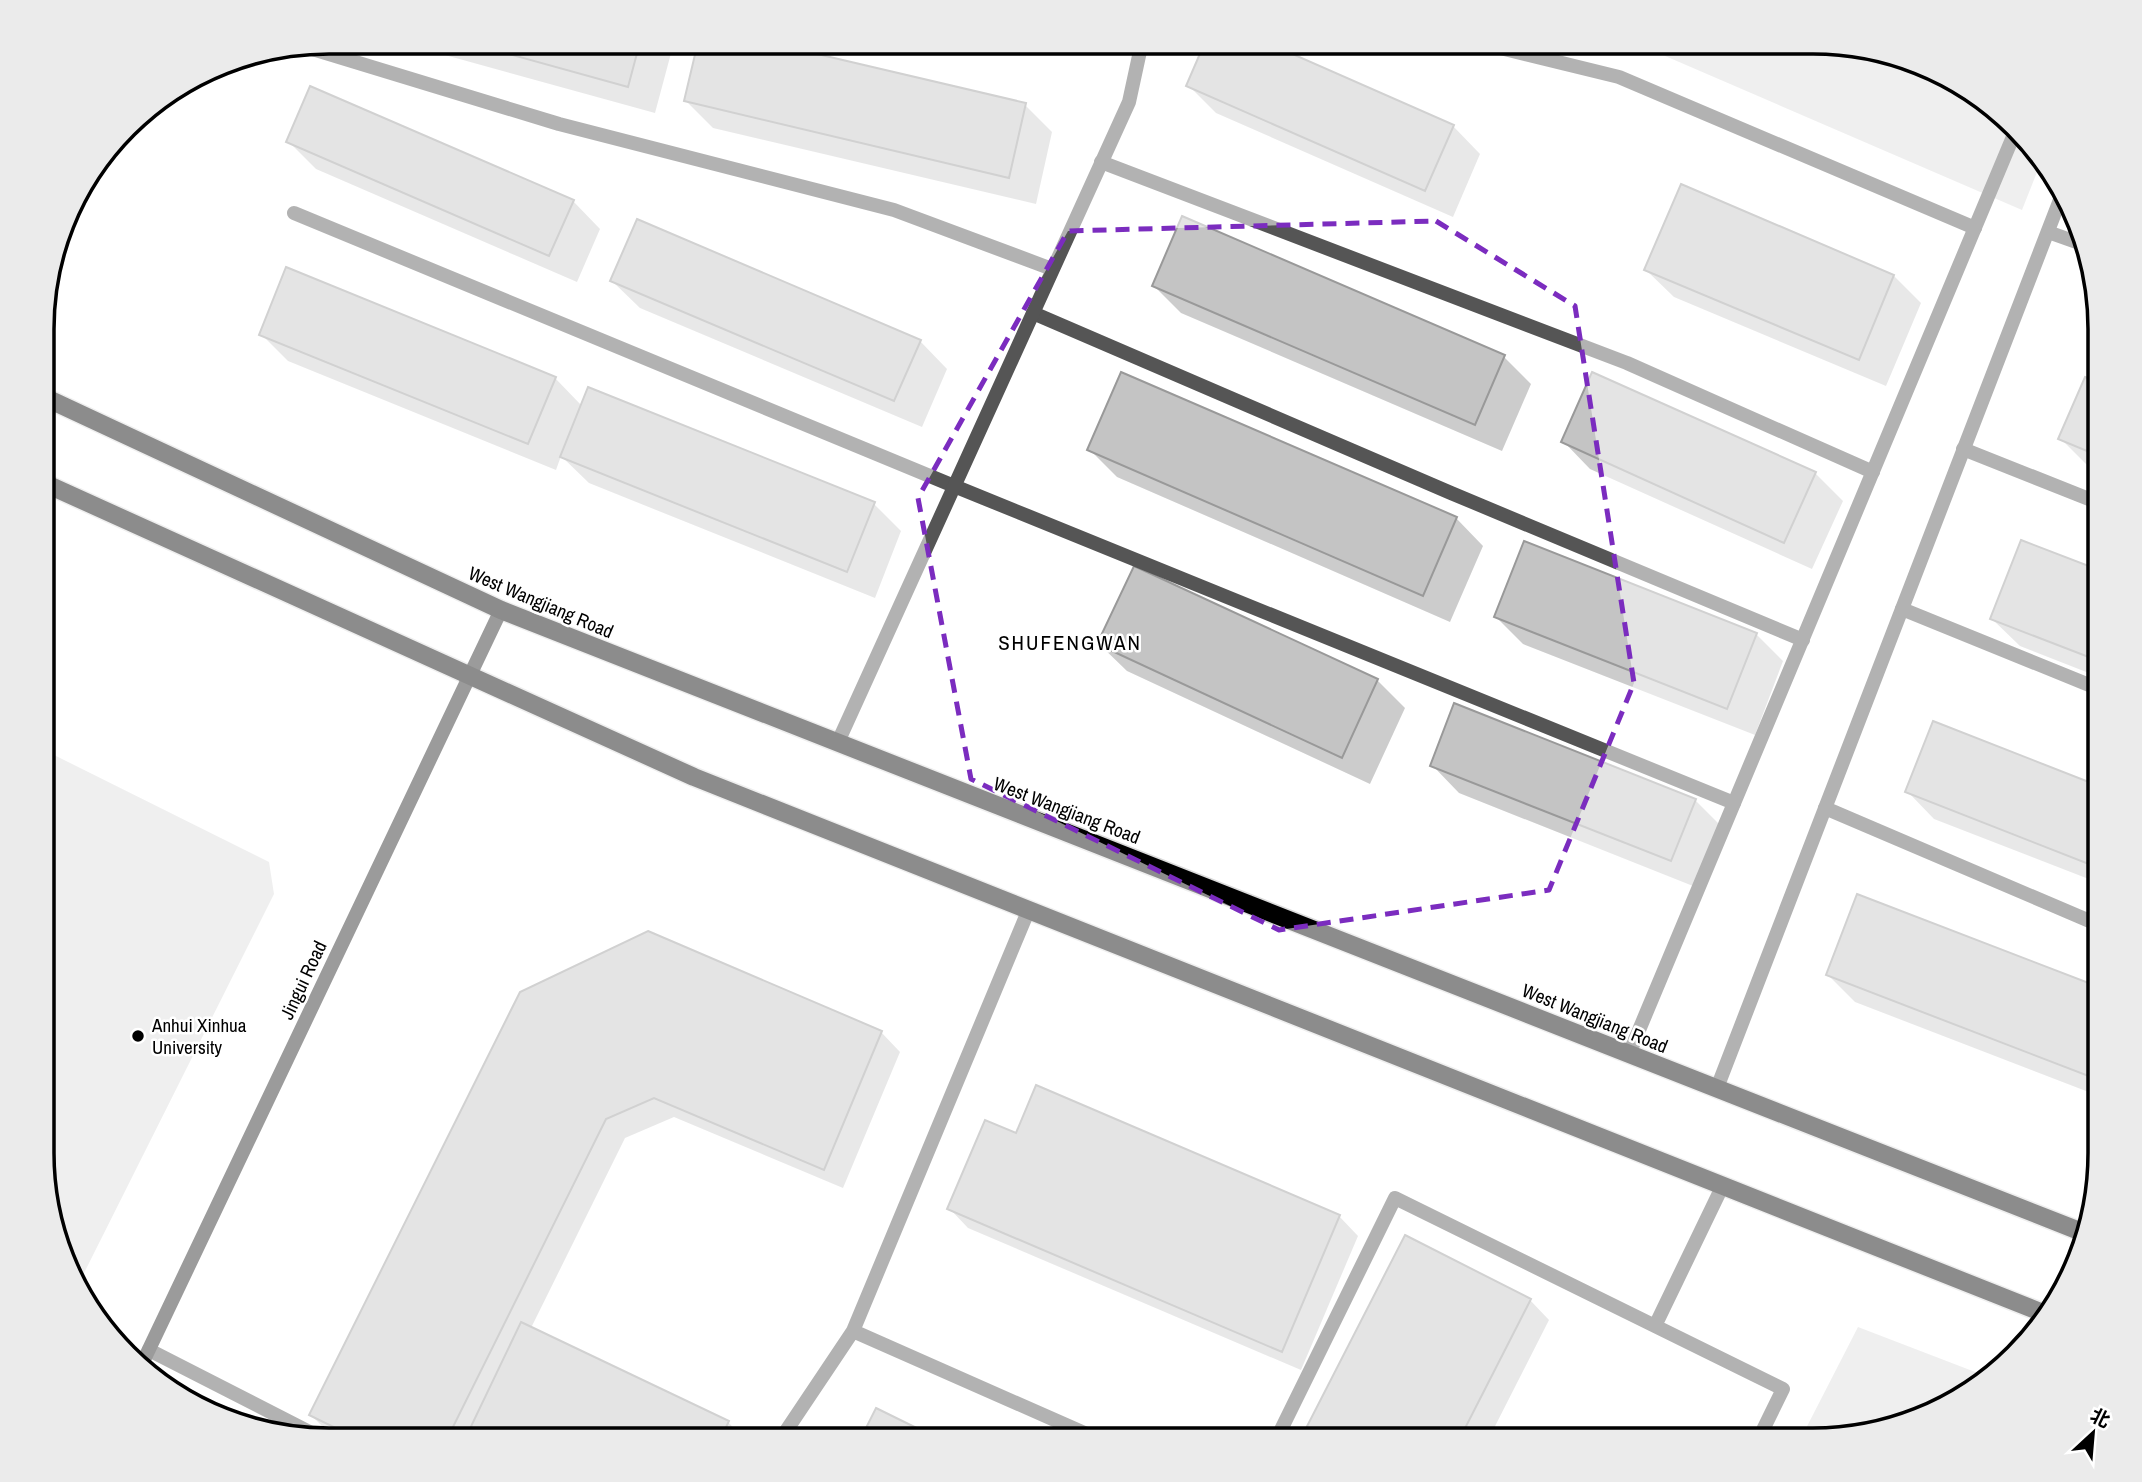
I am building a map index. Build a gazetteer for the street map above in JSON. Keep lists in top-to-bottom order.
{
  "streets": {
    "main road": ["West Wangjiang Road"],
    "street": ["Jingui Road"]
  },
  "crossings": [
    ["West Wangjiang Road", "Jingui Road"]
  ],
  "districts": ["SHUFENGWAN"],
  "places": ["Anhui Xinhua University"],
  "north": "top right"
}
